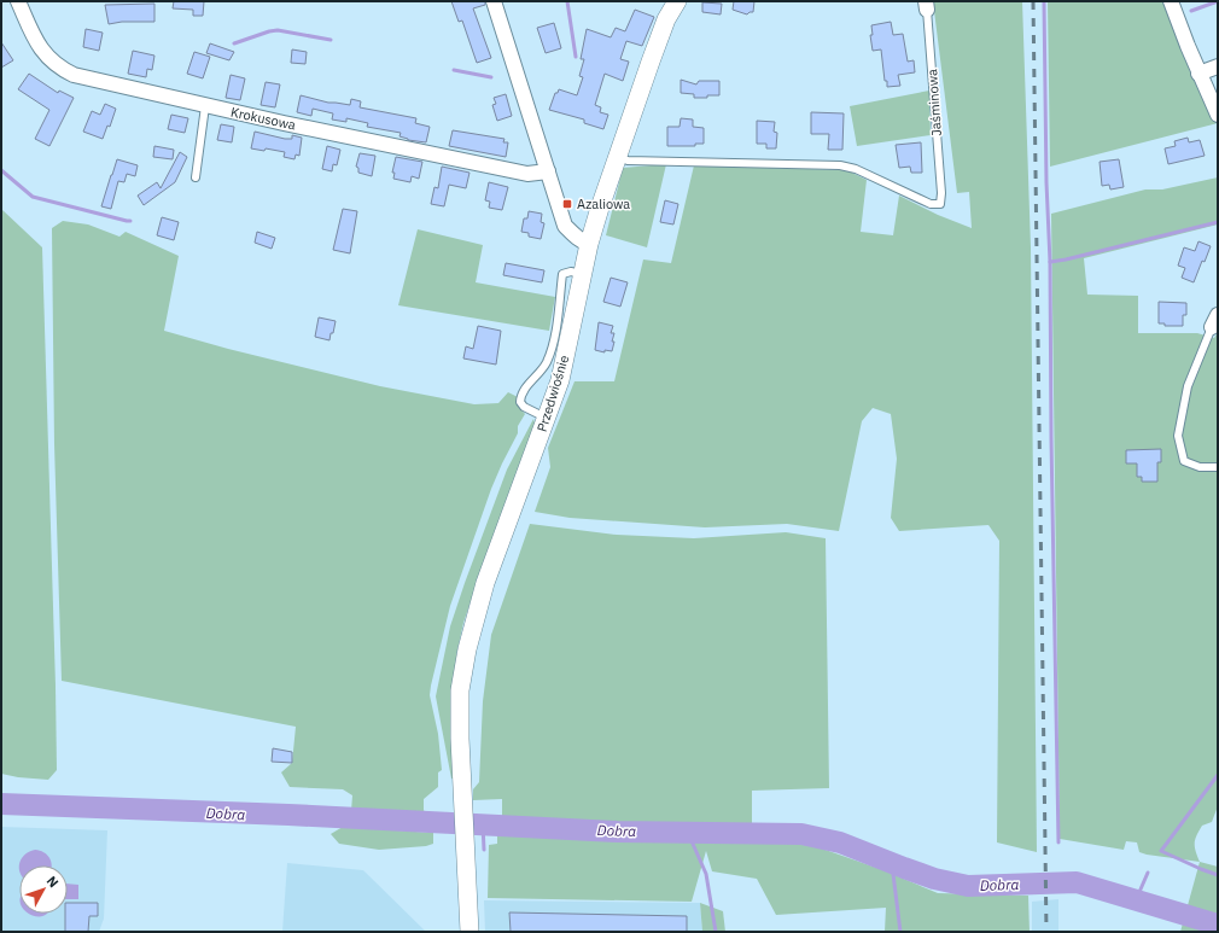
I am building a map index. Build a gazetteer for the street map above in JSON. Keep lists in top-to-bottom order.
{
  "streets": {
    "street": ["Krokusowa", "Przedwiośnie"],
    "lane": ["Jaśminowa"]
  },
  "water": ["Dobra"],
  "places": {
    "transit": ["Azaliowa"]
  },
  "north": "top right"
}
